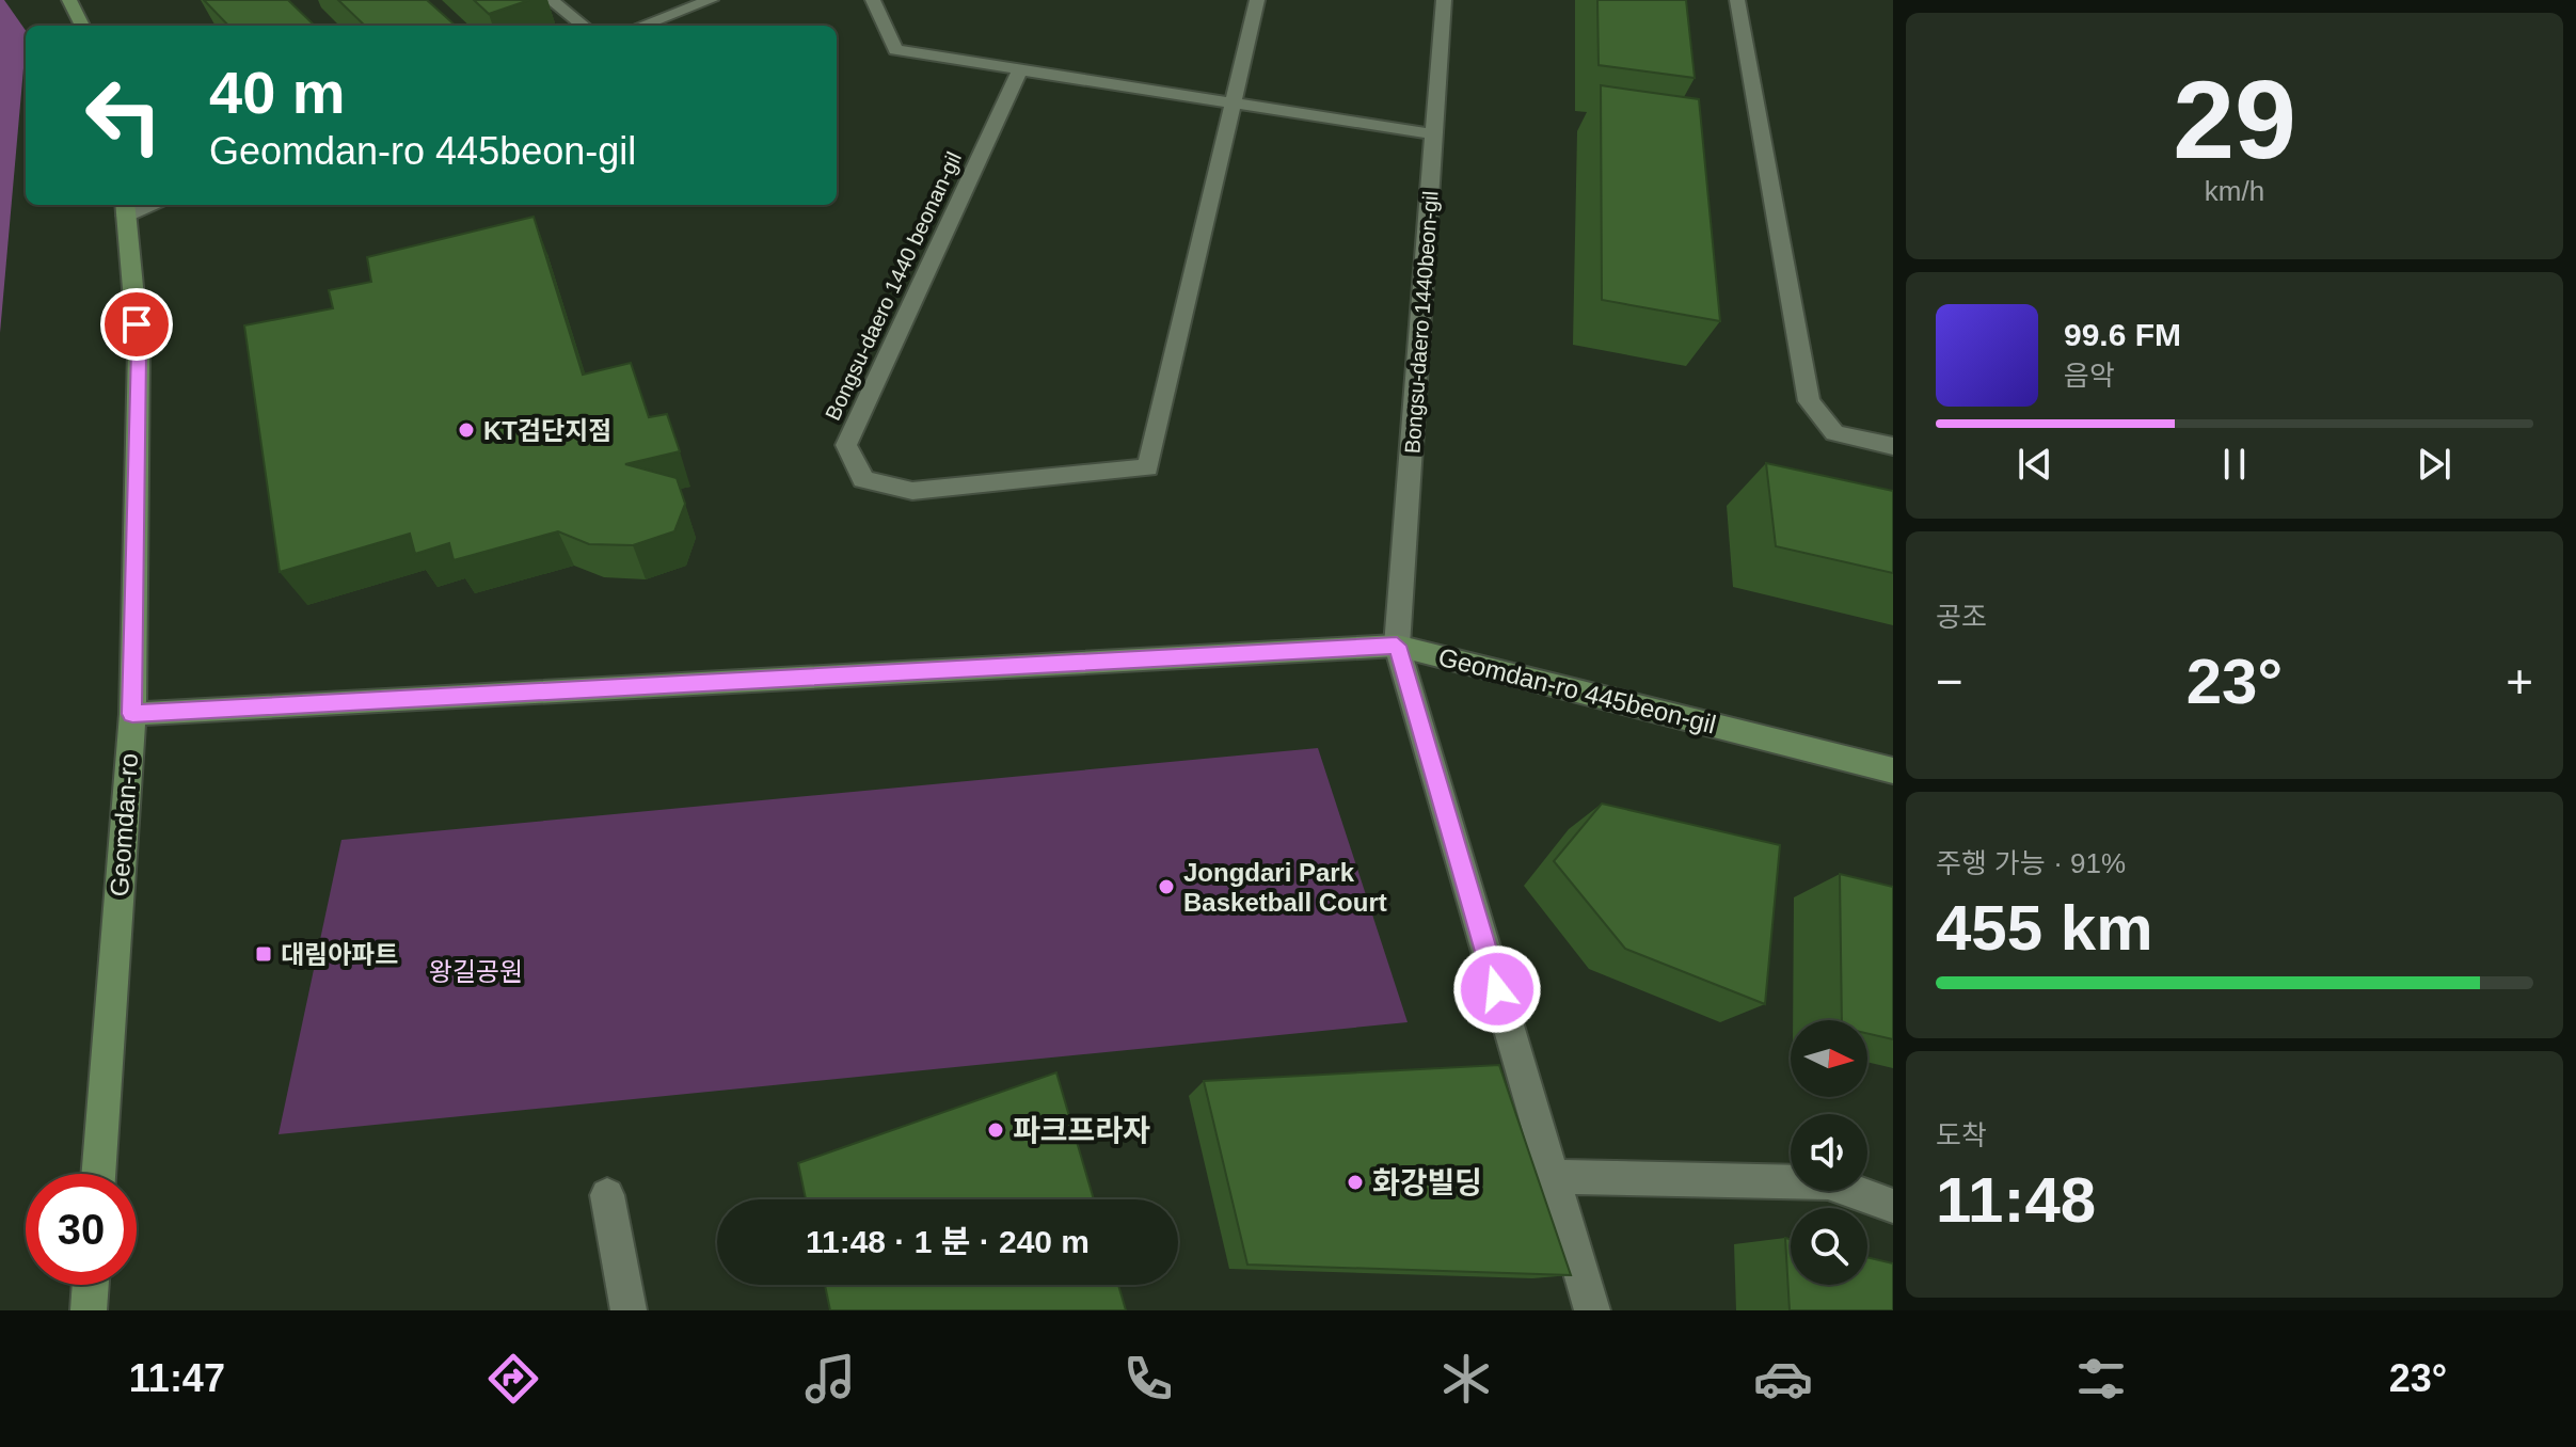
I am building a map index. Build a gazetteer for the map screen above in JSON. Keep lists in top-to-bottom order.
{
  "streets": {
    "street": [
      "Bongsu-daero 1440 beonan-gil",
      "Bongsu-daero 1440beon-gil",
      "Geomdan-ro 445beon-gil",
      "Geomdan-ro"
    ]
  },
  "crossings": [
    ["Bongsu-daero 1440beon-gil", "Geomdan-ro 445beon-gil"],
    ["Geomdan-ro 445beon-gil", "Geomdan-ro"]
  ],
  "parks": ["왕길공원"],
  "places": {
    "other": [
      "KT검단지점",
      "Jongdari Park Basketball Court",
      "파크프라자",
      "화강빌딩"
    ],
    "transit": ["대림아파트"]
  },
  "north": "right",
  "page": {
    "tile": [
      ["29", "km/h"],
      "공조",
      ["주행 가능 · 91%", "455 km"],
      ["도착", "11:48"]
    ],
    "turn": ["40 m", "Geomdan-ro 445beon-gil"],
    "song": ["99.6 FM", "음악"],
    "heat": ["−", "23°", "+"],
    "limit": "30",
    "trip": "11:48 · 1 분 · 240 m",
    "tabs": ["11:47", "23°"]
  }
}
